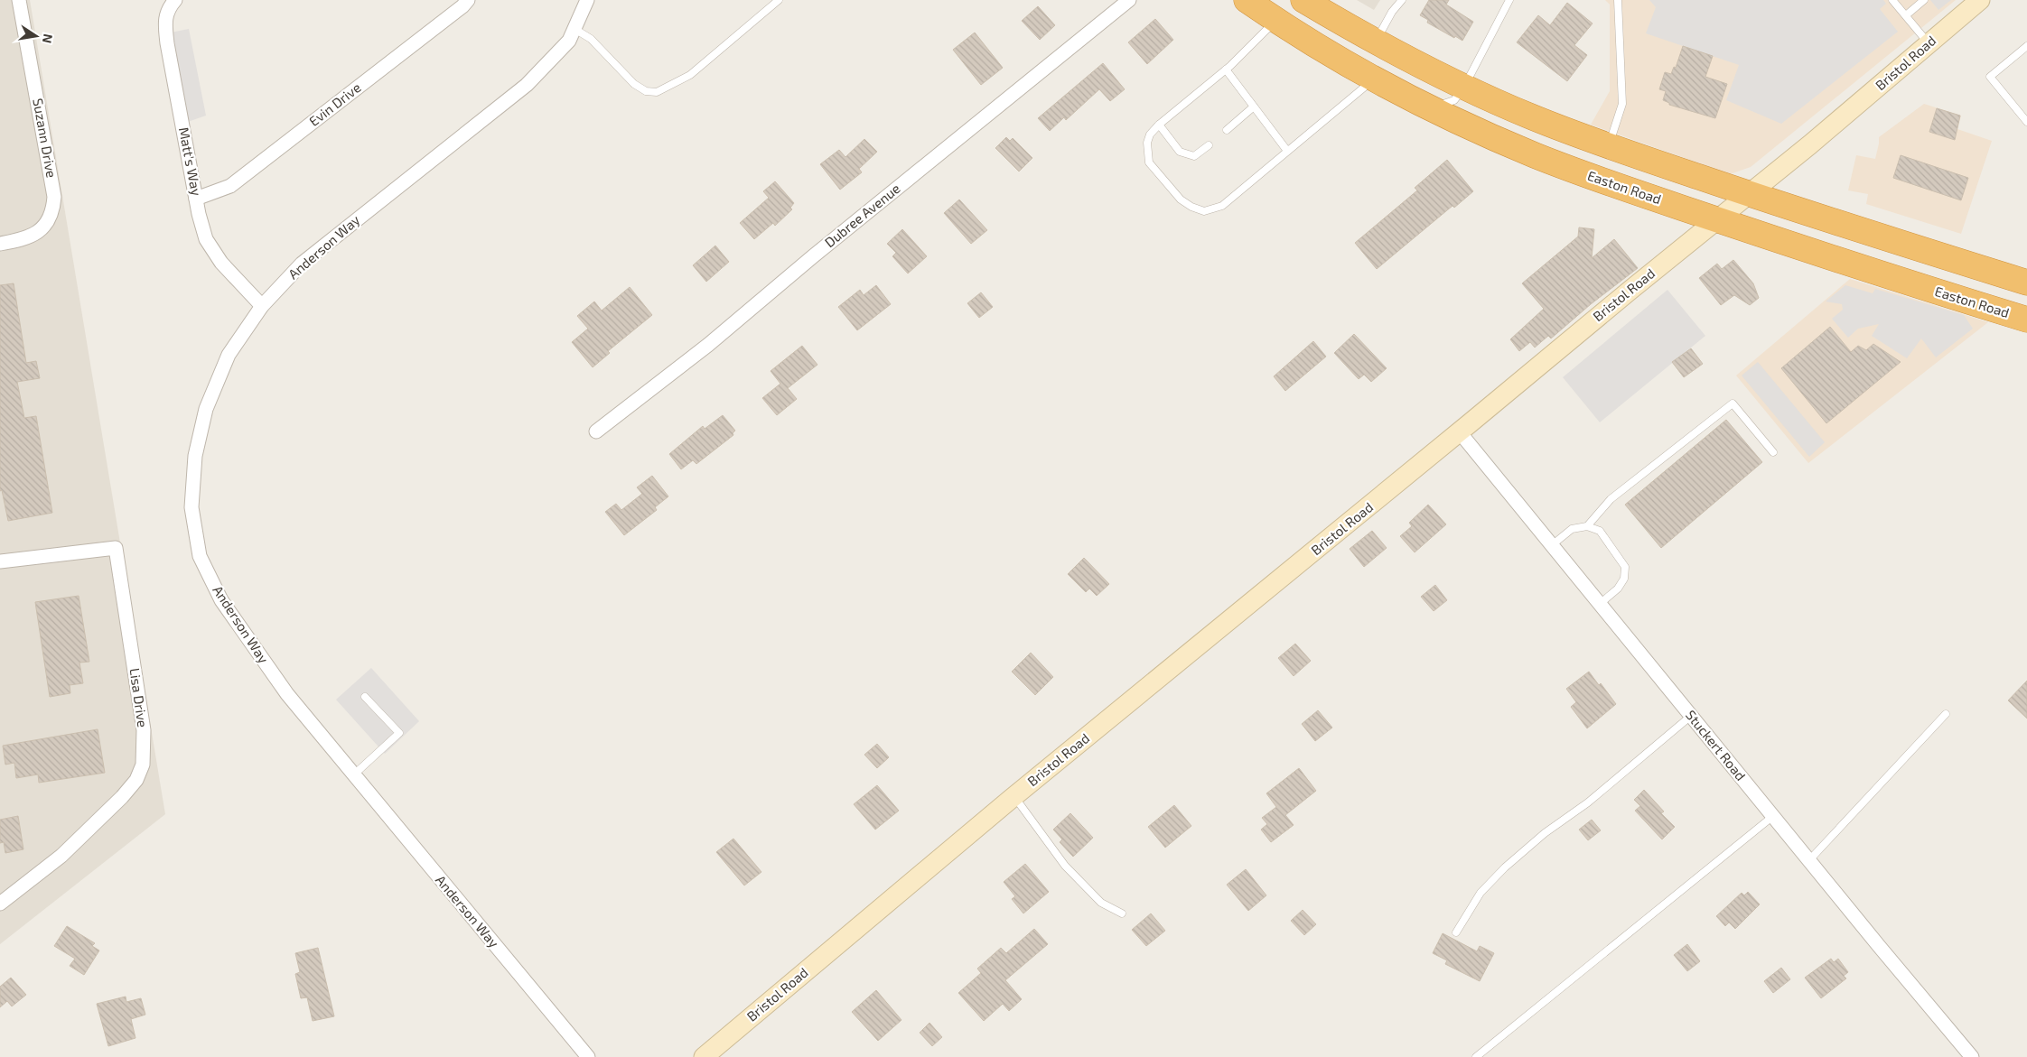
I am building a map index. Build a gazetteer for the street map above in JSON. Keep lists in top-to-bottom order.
{
  "streets": {
    "highway": ["Easton Road"],
    "main road": ["Bristol Road"],
    "street": [
      "Evin Drive",
      "Suzann Drive",
      "Matt's Way",
      "Dubree Avenue",
      "Anderson Way",
      "Lisa Drive",
      "Stuckert Road"
    ]
  },
  "crossings": [
    ["Bristol Road", "Easton Road"],
    ["Bristol Road", "Stuckert Road"],
    ["Evin Drive", "Matt's Way"],
    ["Matt's Way", "Anderson Way"]
  ],
  "north": "right"
}
